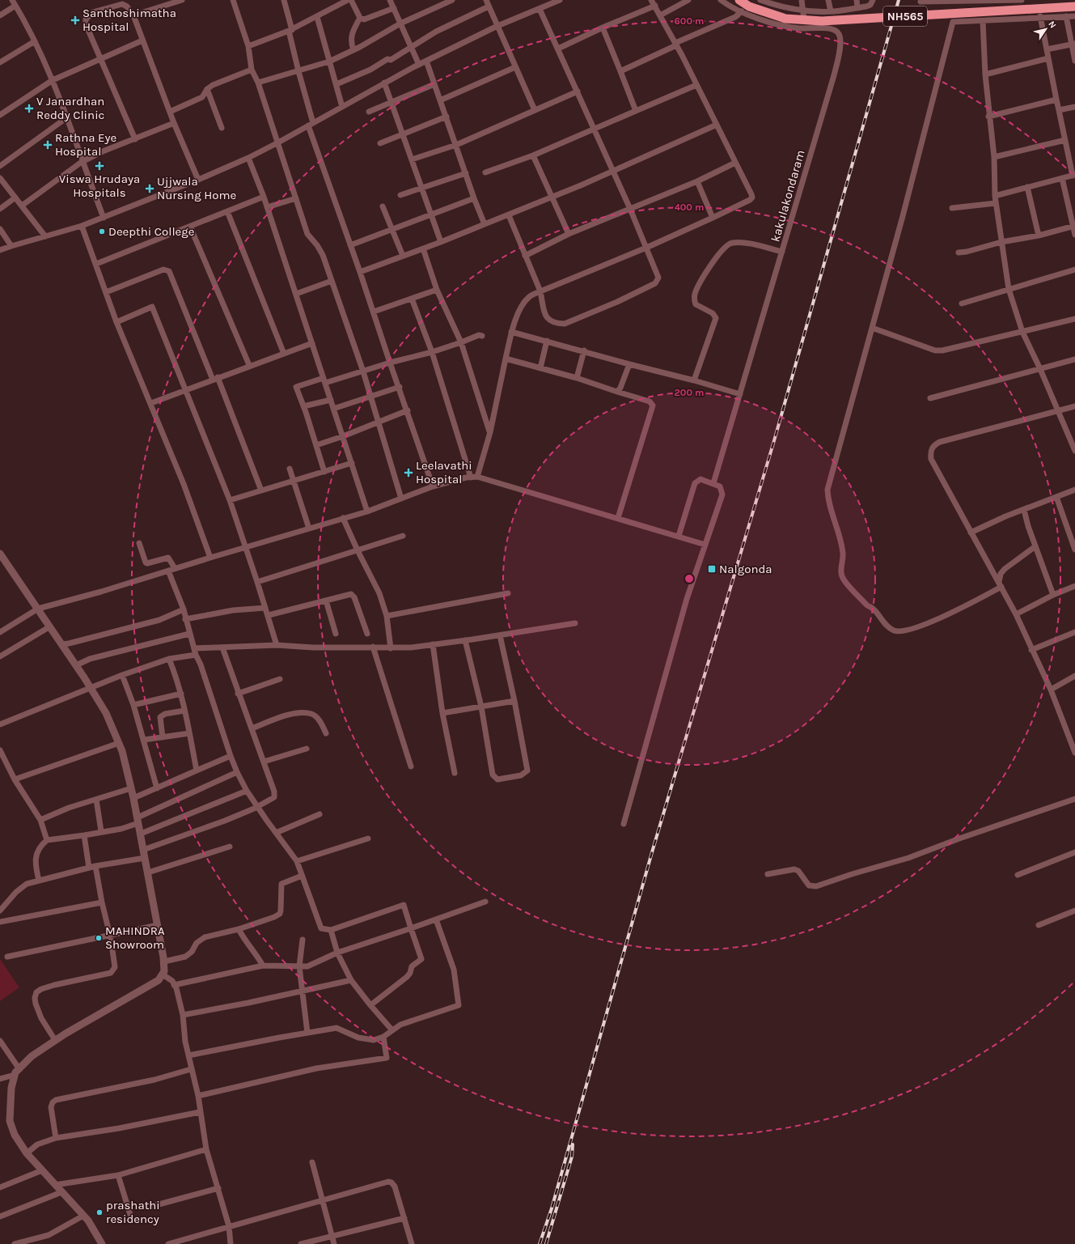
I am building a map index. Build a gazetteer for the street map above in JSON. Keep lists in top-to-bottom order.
{
  "streets": {
    "highway": ["NH565"],
    "street": ["kakulakondaram"]
  },
  "places": {
    "health": [
      "Santhoshimatha Hospital",
      "V Janardhan Reddy Clinic",
      "Rathna Eye Hospital",
      "Viswa Hrudaya Hospitals",
      "Ujjwala Nursing Home",
      "Leelavathi Hospital"
    ],
    "other": ["Deepthi College", "MAHINDRA Showroom", "prashathi residency"],
    "transit": ["Nalgonda"]
  },
  "north": "top right",
  "rings": ["600 m", "400 m", "200 m"]
}
